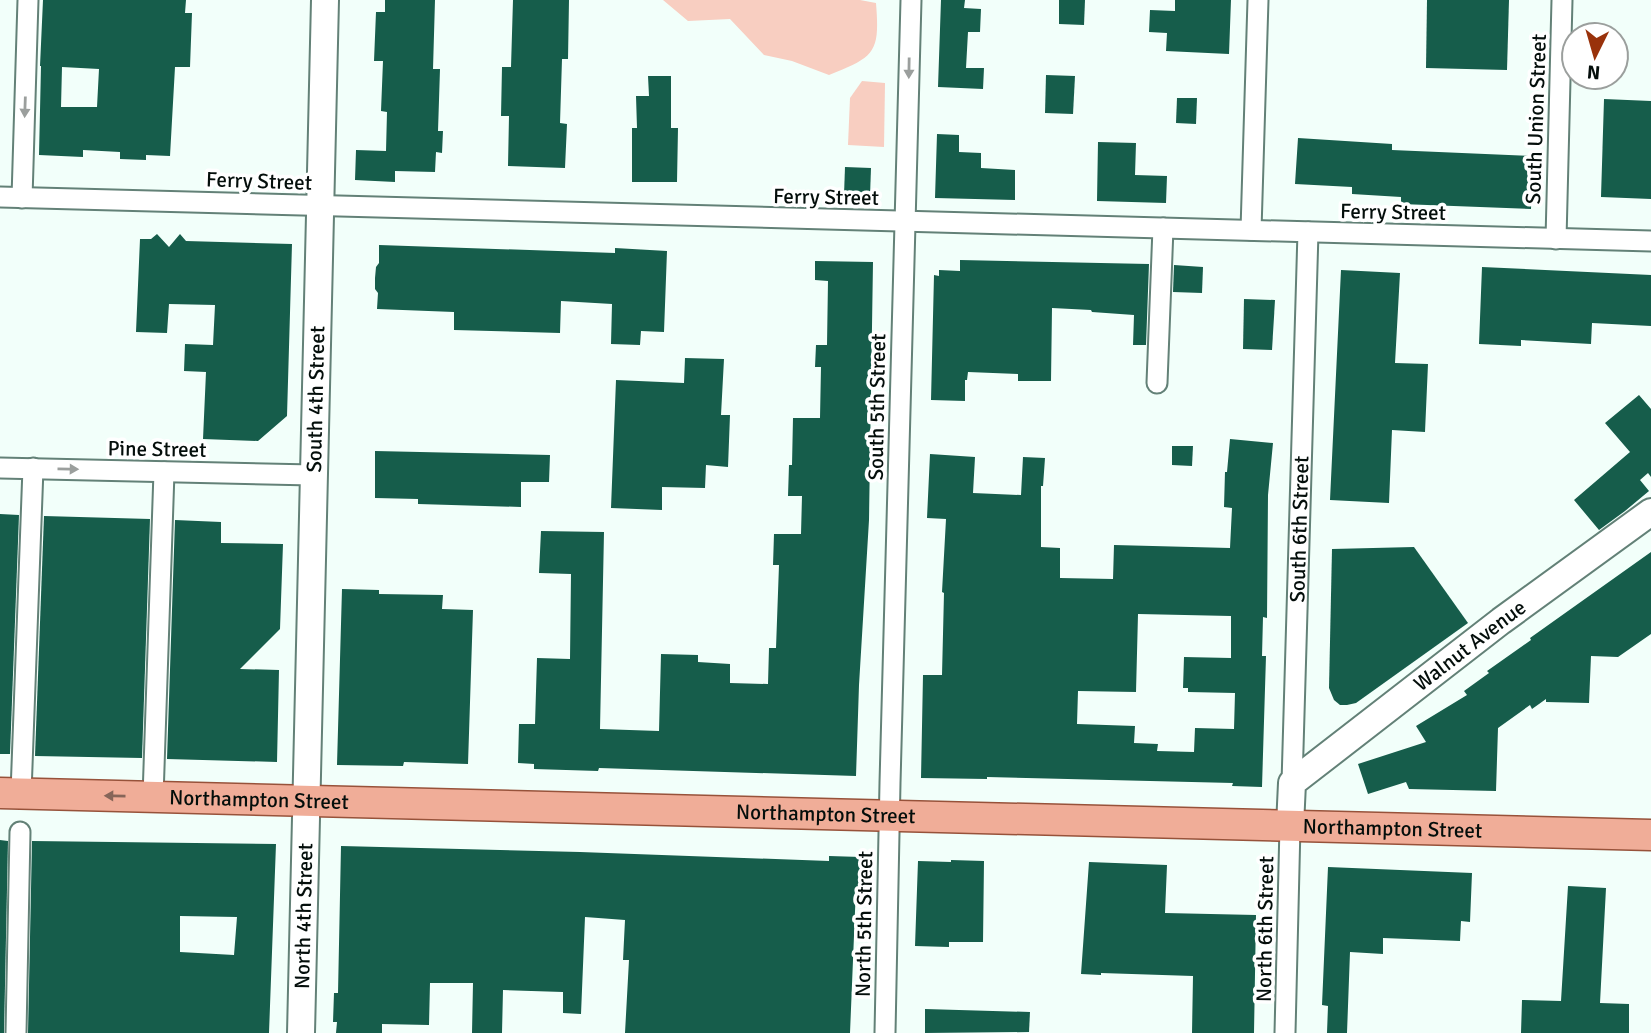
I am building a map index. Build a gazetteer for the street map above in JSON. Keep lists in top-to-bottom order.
{
  "streets": {
    "main road": ["Northampton Street"],
    "street": [
      "South Union Street",
      "Ferry Street",
      "South 4th Street",
      "South 5th Street",
      "Pine Street",
      "South 6th Street",
      "Walnut Avenue",
      "North 4th Street",
      "North 5th Street",
      "North 6th Street"
    ]
  },
  "crossings": [
    ["South Union Street", "Ferry Street"],
    ["Ferry Street", "South 4th Street"],
    ["Ferry Street", "South 5th Street"],
    ["Ferry Street", "South 6th Street"],
    ["South 4th Street", "Pine Street"],
    ["South 4th Street", "Northampton Street"],
    ["South 4th Street", "North 4th Street"],
    ["South 5th Street", "Northampton Street"],
    ["South 5th Street", "North 5th Street"],
    ["South 6th Street", "Walnut Avenue"],
    ["South 6th Street", "Northampton Street"],
    ["South 6th Street", "North 6th Street"],
    ["Northampton Street", "North 4th Street"],
    ["Northampton Street", "North 5th Street"],
    ["Northampton Street", "North 6th Street"]
  ],
  "one_way": ["Pine Street"],
  "north": "bottom"
}
